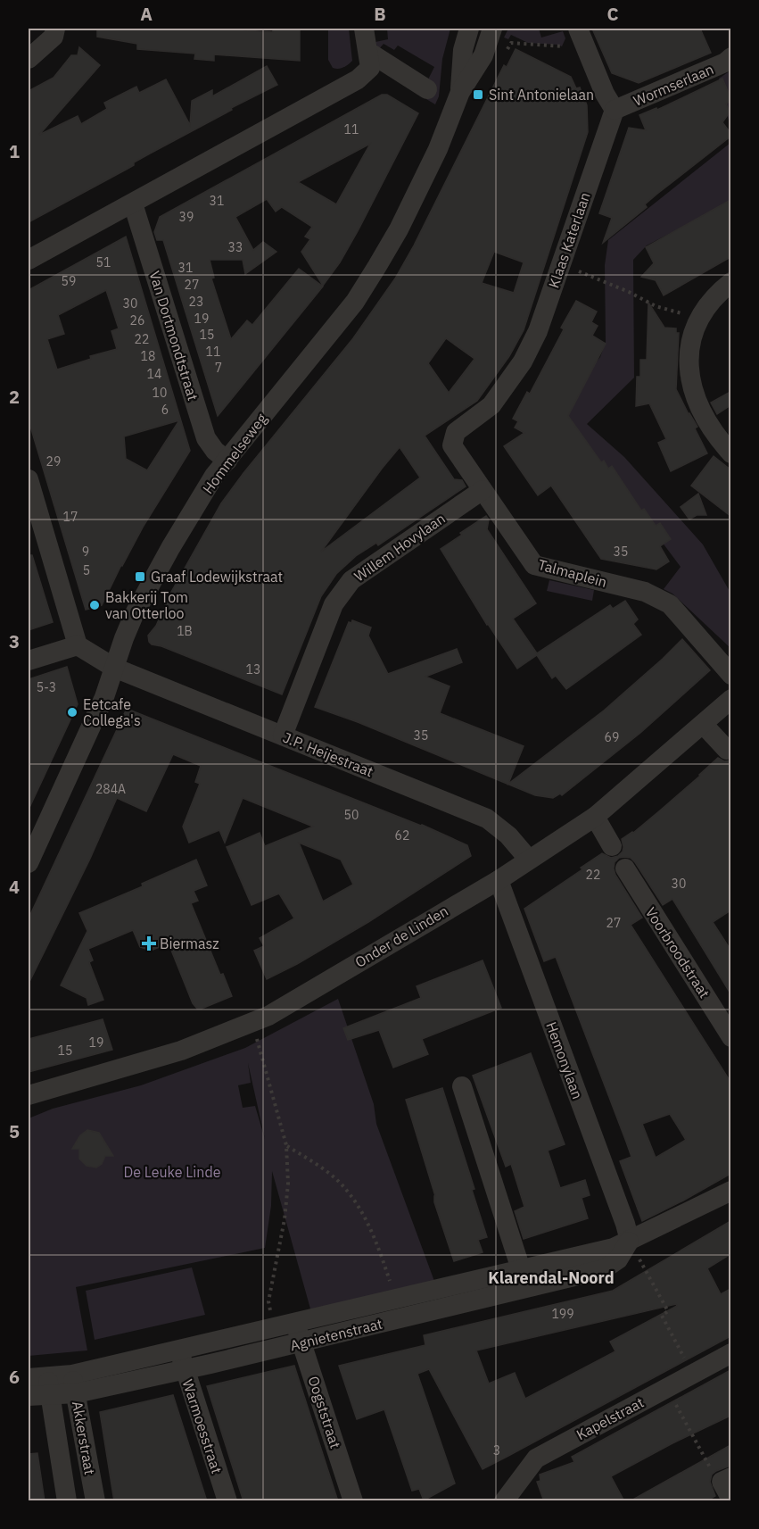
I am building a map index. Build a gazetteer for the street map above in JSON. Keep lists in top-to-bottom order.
{
  "streets": {
    "street": [
      "Wormserlaan",
      "Klaas Katerlaan",
      "Van Dortmondtstraat",
      "Hommelseweg",
      "Willem Hovylaan",
      "Talmaplein",
      "J.P. Heijestraat",
      "Onder de Linden",
      "Voorbroodstraat",
      "Hemonylaan",
      "Agnietenstraat",
      "Oogststraat",
      "Kapelstraat",
      "Warmoesstraat",
      "Akkerstraat"
    ]
  },
  "crossings": [
    ["Wormserlaan", "Klaas Katerlaan"],
    ["Klaas Katerlaan", "Talmaplein"],
    ["Van Dortmondtstraat", "Hommelseweg"],
    ["Hommelseweg", "J.P. Heijestraat"],
    ["Willem Hovylaan", "Talmaplein"],
    ["Willem Hovylaan", "J.P. Heijestraat"],
    ["J.P. Heijestraat", "Onder de Linden"],
    ["Onder de Linden", "Hemonylaan"],
    ["Hemonylaan", "Agnietenstraat"],
    ["Agnietenstraat", "Oogststraat"],
    ["Agnietenstraat", "Warmoesstraat"],
    ["Agnietenstraat", "Akkerstraat"]
  ],
  "districts": ["Klarendal-Noord"],
  "parks": ["De Leuke Linde"],
  "places": {
    "transit": ["Sint Antonielaan", "Graaf Lodewijkstraat"],
    "other": ["Bakkerij Tom van Otterloo", "Eetcafe Collega's"],
    "health": ["Biermasz"]
  },
  "house_numbers": [
    "11",
    "31",
    "39",
    "33",
    "51",
    "31",
    "59",
    "27",
    "23",
    "30",
    "19",
    "26",
    "15",
    "22",
    "11",
    "18",
    "7",
    "14",
    "10",
    "6",
    "29",
    "17",
    "9",
    "35",
    "5",
    "1B",
    "13",
    "5-3",
    "35",
    "69",
    "284A",
    "50",
    "62",
    "22",
    "30",
    "27",
    "19",
    "15",
    "199",
    "3"
  ],
  "grid": {
    "columns": ["A", "B", "C"],
    "rows": [
      "1",
      "2",
      "3",
      "4",
      "5",
      "6"
    ]
  }
}
